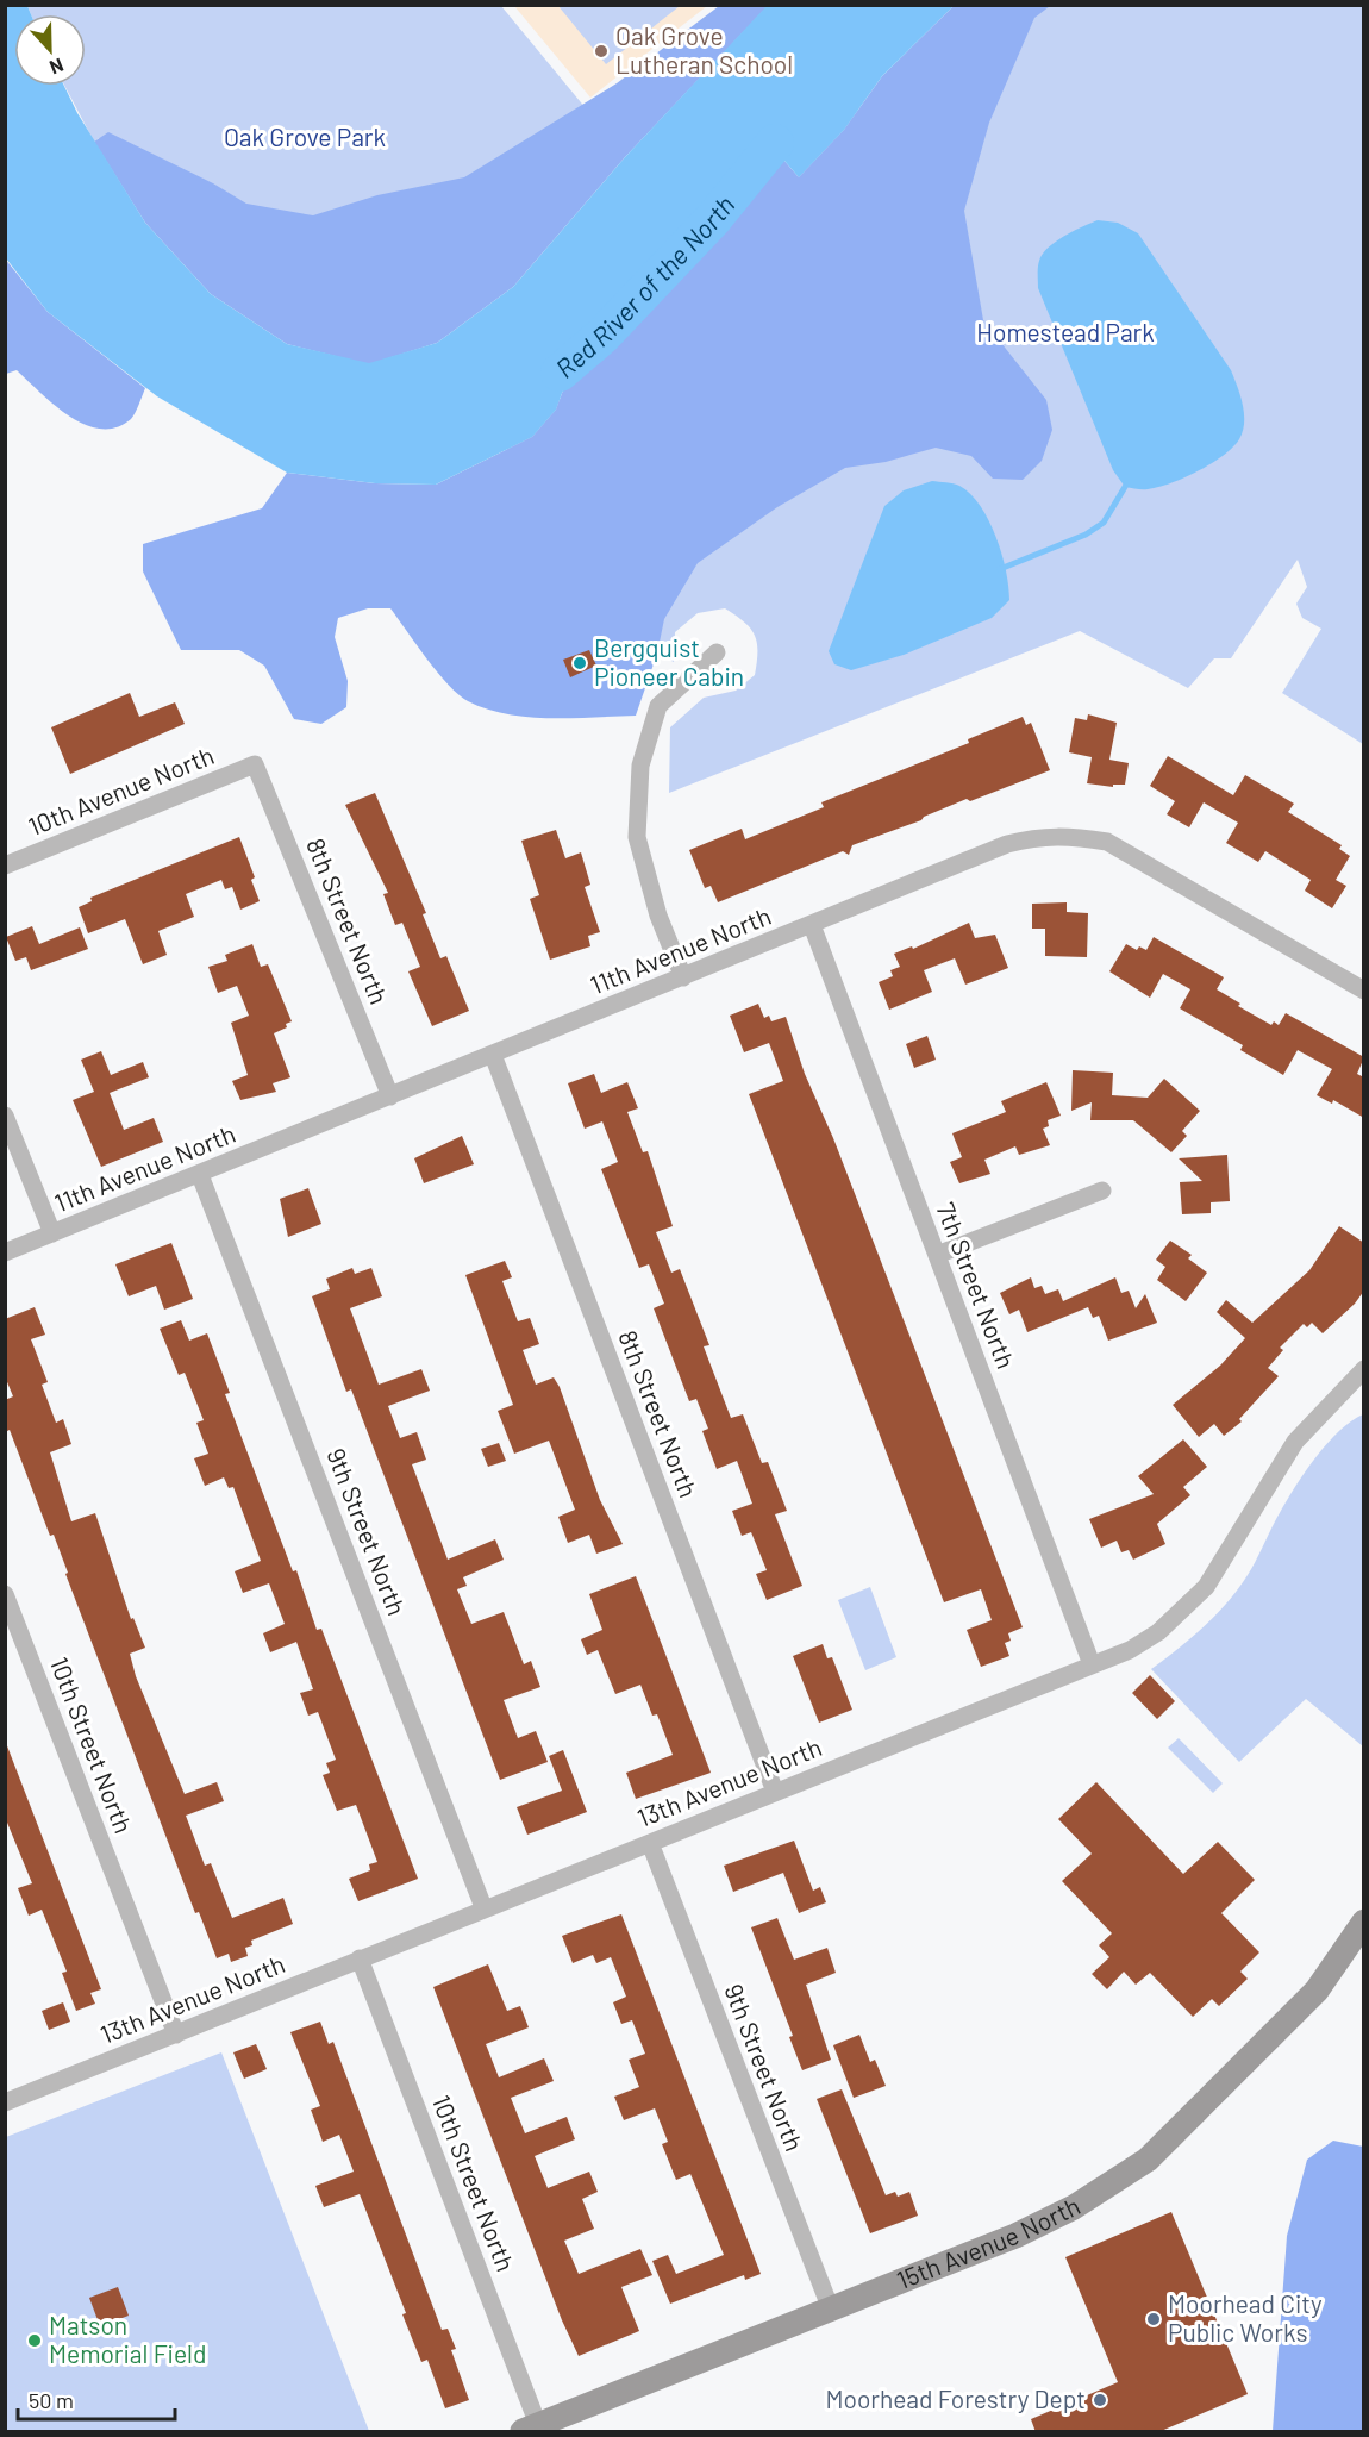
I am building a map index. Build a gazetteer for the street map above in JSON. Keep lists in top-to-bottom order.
{
  "streets": {
    "main road": ["15th Avenue North"],
    "street": [
      "10th Avenue North",
      "8th Street North",
      "11th Avenue North",
      "7th Street North",
      "9th Street North",
      "10th Street North",
      "13th Avenue North"
    ]
  },
  "crossings": [
    ["10th Avenue North", "8th Street North"],
    ["8th Street North", "11th Avenue North"],
    ["8th Street North", "13th Avenue North"],
    ["11th Avenue North", "7th Street North"],
    ["11th Avenue North", "9th Street North"],
    ["7th Street North", "13th Avenue North"],
    ["9th Street North", "13th Avenue North"],
    ["9th Street North", "15th Avenue North"],
    ["10th Street North", "13th Avenue North"],
    ["10th Street North", "15th Avenue North"]
  ],
  "water": ["Red River of the North"],
  "parks": ["Oak Grove Park", "Homestead Park"],
  "places": [
    "Oak Grove Lutheran School",
    "Bergquist Pioneer Cabin",
    "Moorhead City Public Works",
    "Matson Memorial Field",
    "Moorhead Forestry Dept"
  ],
  "scale_bar": "50 m",
  "north": "bottom"
}
